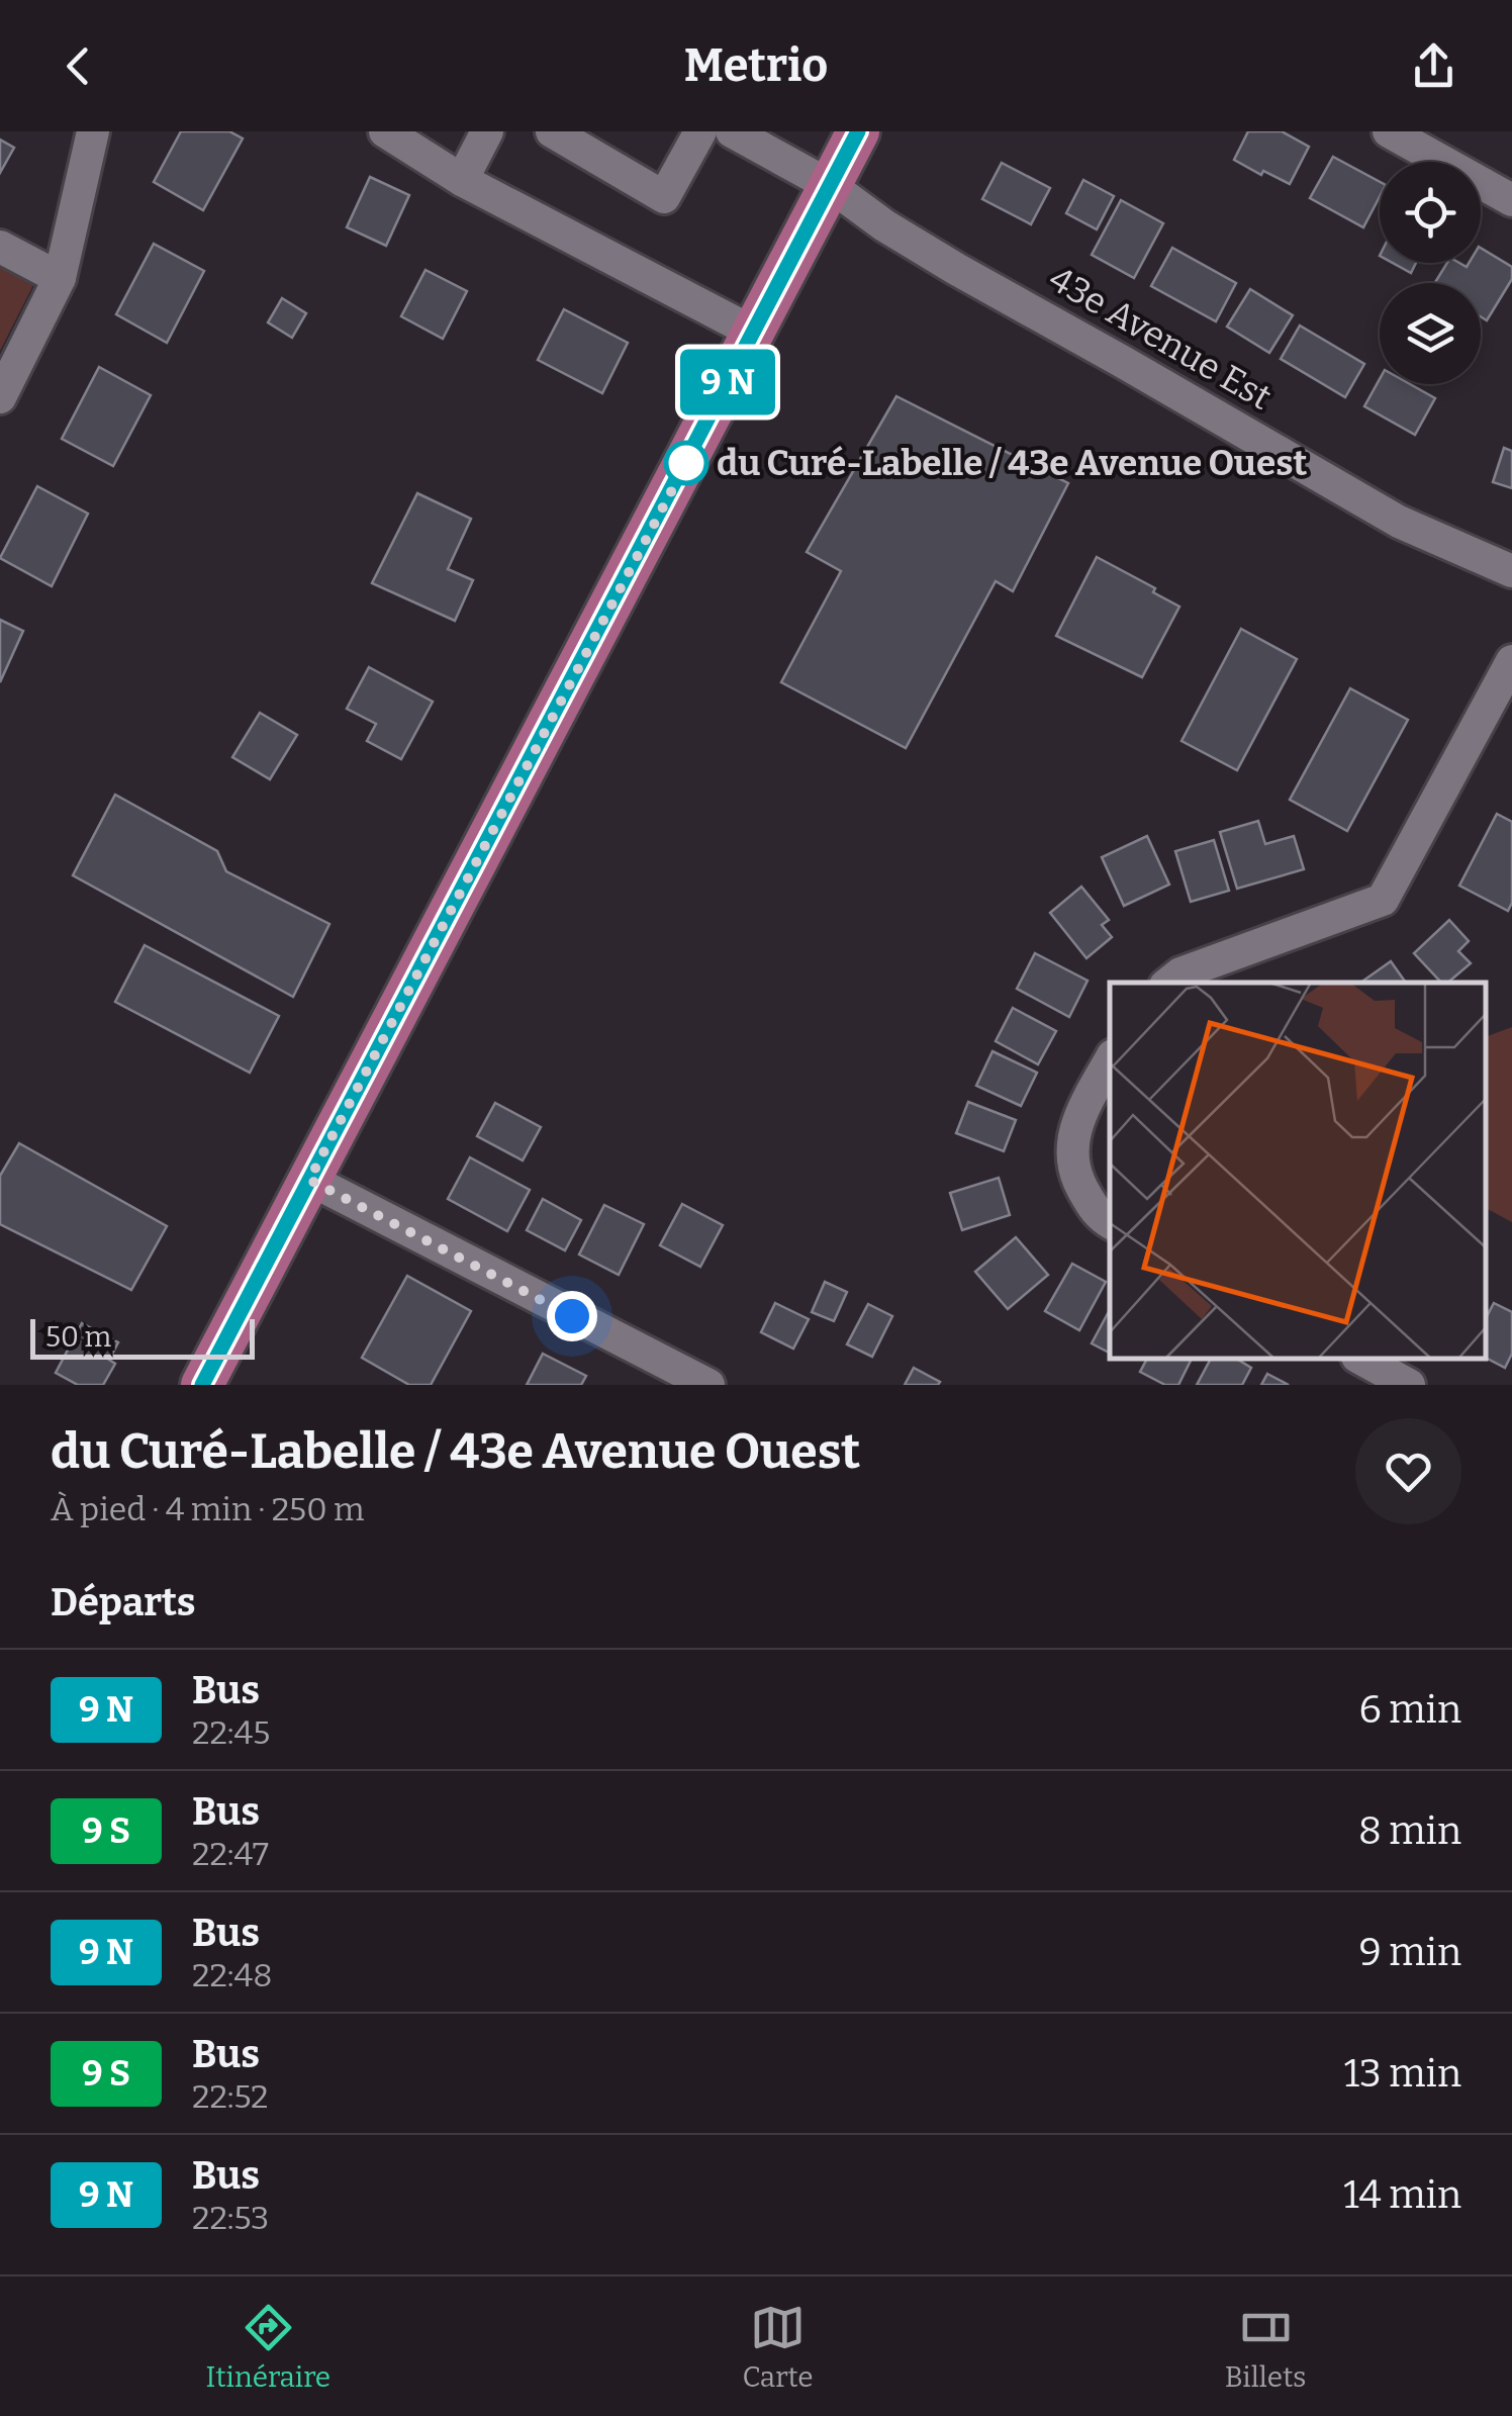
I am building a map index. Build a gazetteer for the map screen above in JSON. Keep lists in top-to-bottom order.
{
  "streets": {
    "street": ["43e Avenue Est"]
  },
  "places": ["du Curé-Labelle / 43e Avenue Ouest"],
  "scale_bar": "50 m",
  "page": {
    "header": "Metrio",
    "on_map": "9 N",
    "scale": "50 m",
    "heading": [
      ["du Curé-Labelle / 43e Avenue Ouest", "À pied · 4 min · 250 m"],
      "Départs"
    ],
    "list": [
      {
        "mark": "9 N",
        "name": "Bus",
        "note": "22:45",
        "value": "6 min"
      },
      {
        "mark": "9 S",
        "name": "Bus",
        "note": "22:47",
        "value": "8 min"
      },
      {
        "mark": "9 N",
        "name": "Bus",
        "note": "22:48",
        "value": "9 min"
      },
      {
        "mark": "9 S",
        "name": "Bus",
        "note": "22:52",
        "value": "13 min"
      },
      {
        "mark": "9 N",
        "name": "Bus",
        "note": "22:53",
        "value": "14 min"
      }
    ],
    "tabs": ["Itinéraire", "Carte", "Billets"]
  }
}
